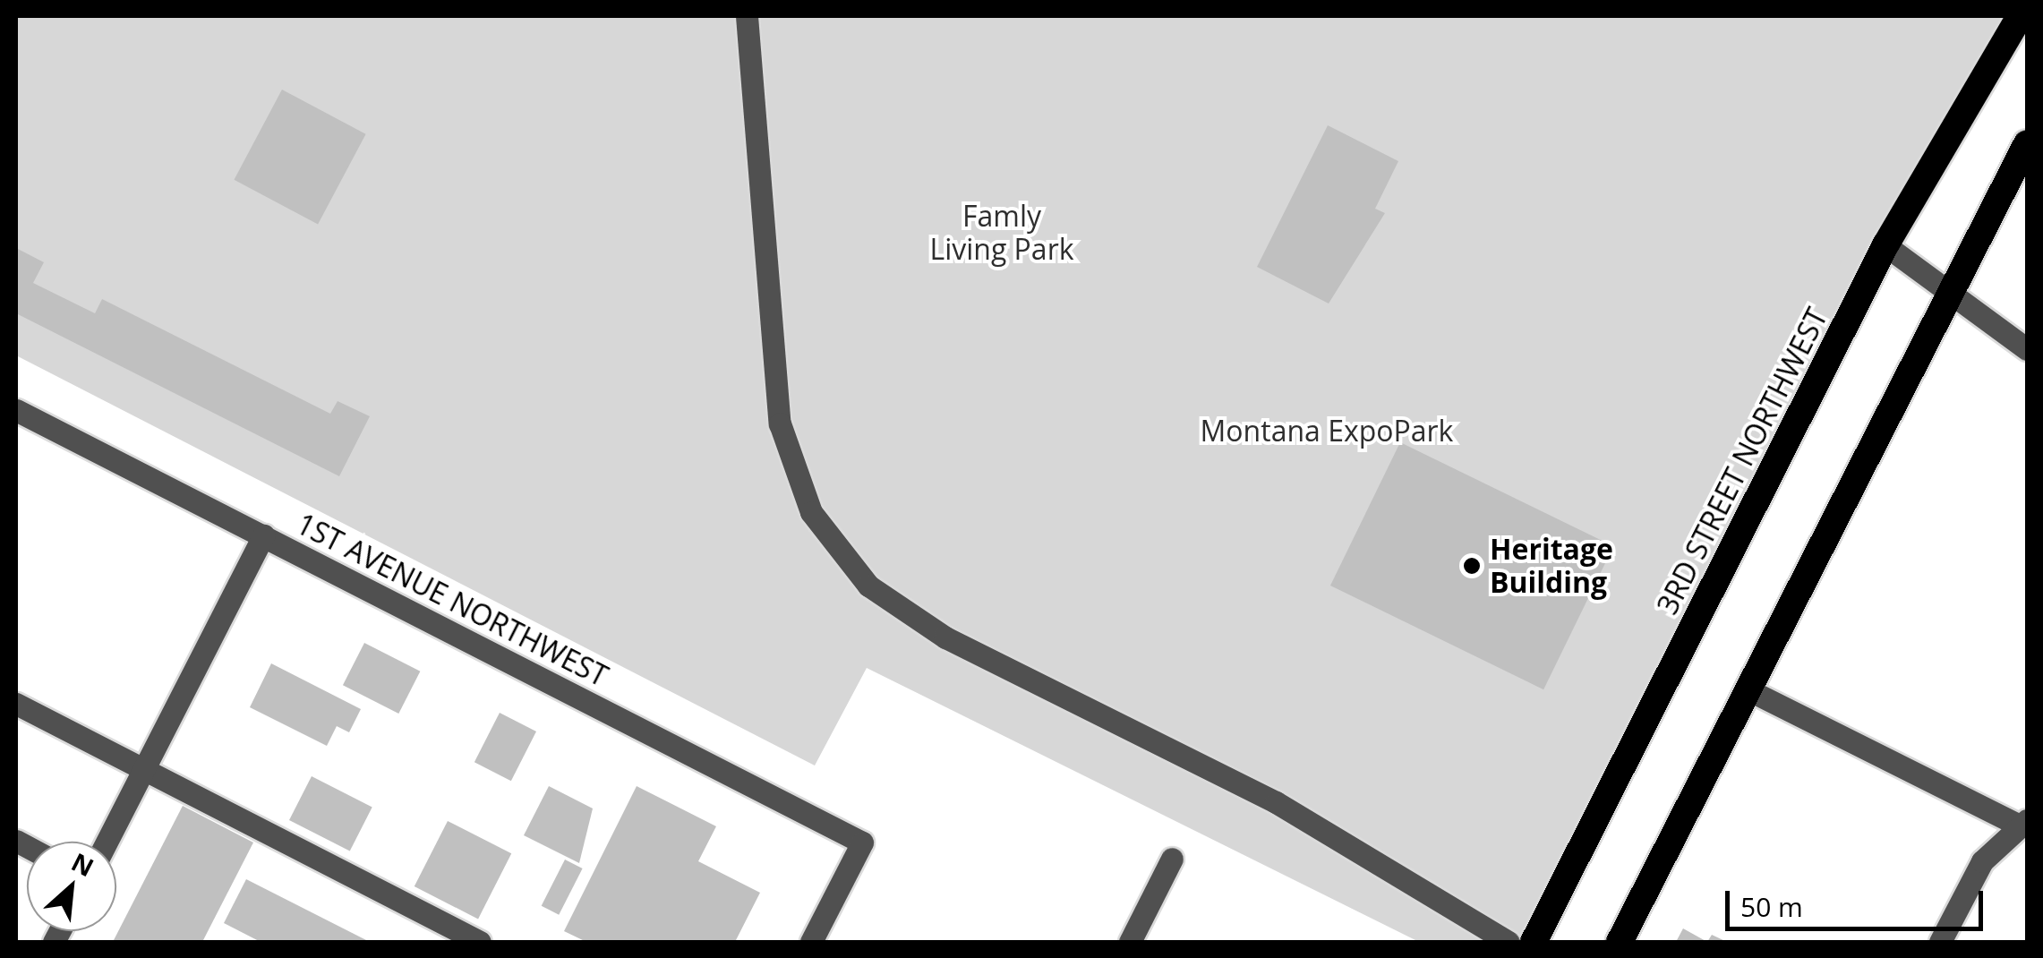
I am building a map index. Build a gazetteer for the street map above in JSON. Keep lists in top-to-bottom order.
{
  "streets": {
    "highway": ["3RD STREET NORTHWEST"],
    "street": ["1ST AVENUE NORTHWEST"]
  },
  "parks": ["Famly Living Park", "Montana ExpoPark"],
  "places": ["Heritage Building"],
  "scale_bar": "50 m",
  "north": "top right"
}
